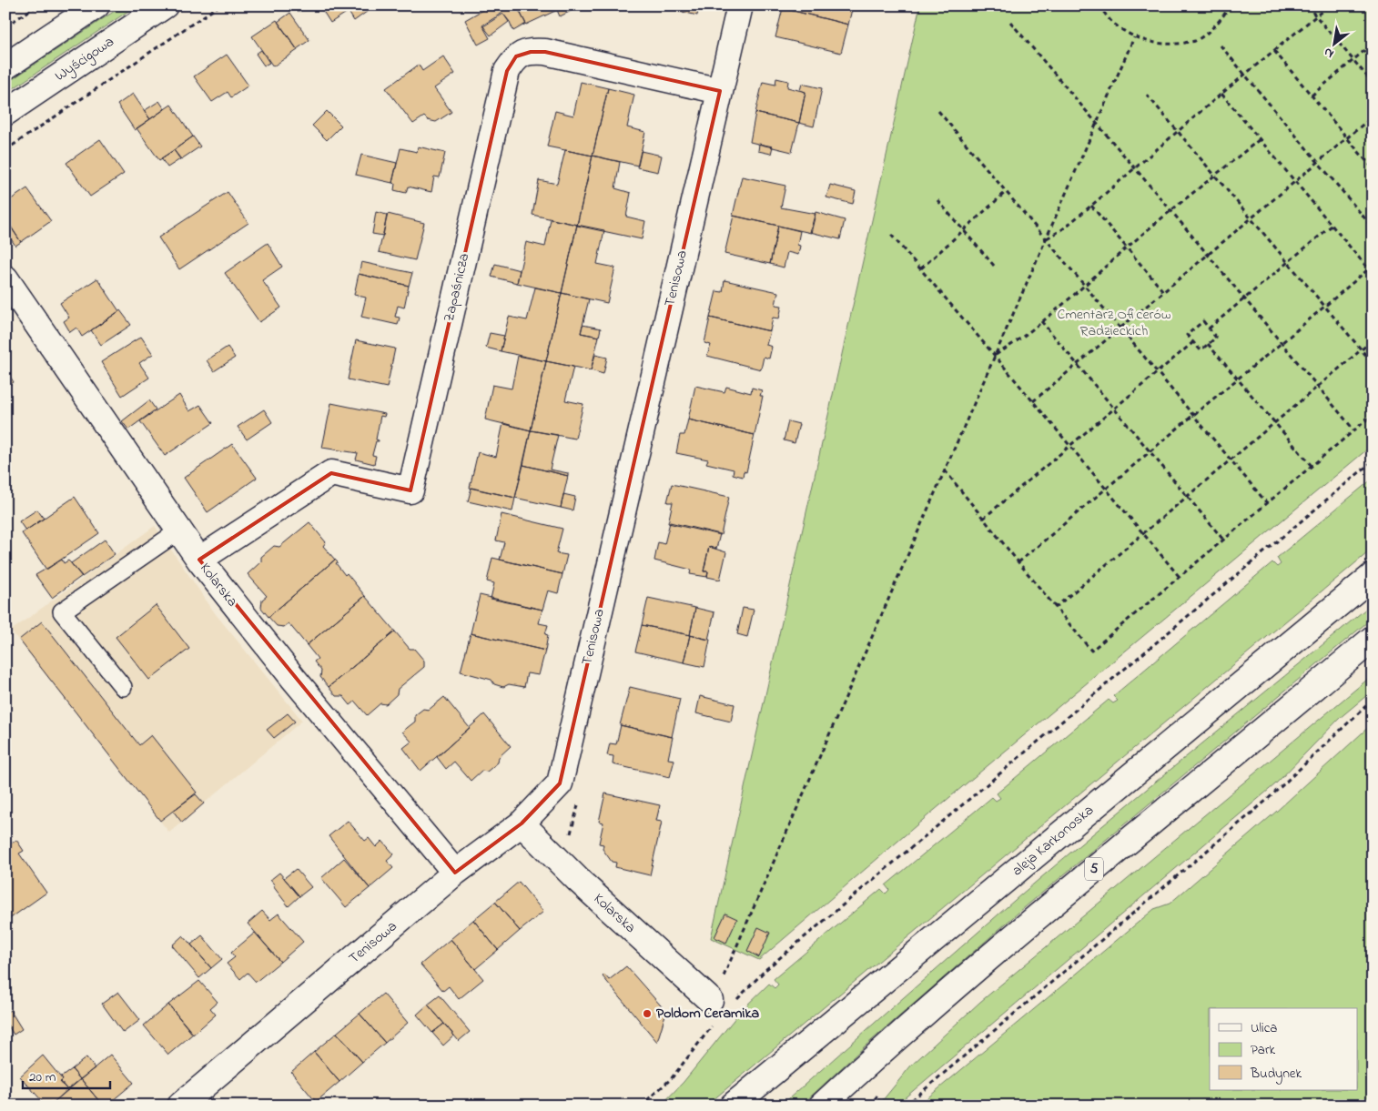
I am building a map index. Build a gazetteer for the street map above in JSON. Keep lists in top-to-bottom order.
{
  "streets": {
    "street": [
      "Wyścigowa",
      "Tenisowa",
      "Zapaśnicza",
      "Kolarska",
      "aleja Karkonoska",
      "5"
    ]
  },
  "crossings": [
    ["Tenisowa", "Zapaśnicza"],
    ["Tenisowa", "Kolarska"],
    ["Zapaśnicza", "Kolarska"]
  ],
  "parks": ["Cmentarz Oficerów Radzieckich"],
  "places": ["Poldom Ceramika"],
  "legend": ["Ulica", "Park", "Budynek"],
  "scale_bar": "20 m",
  "north": "bottom left"
}
